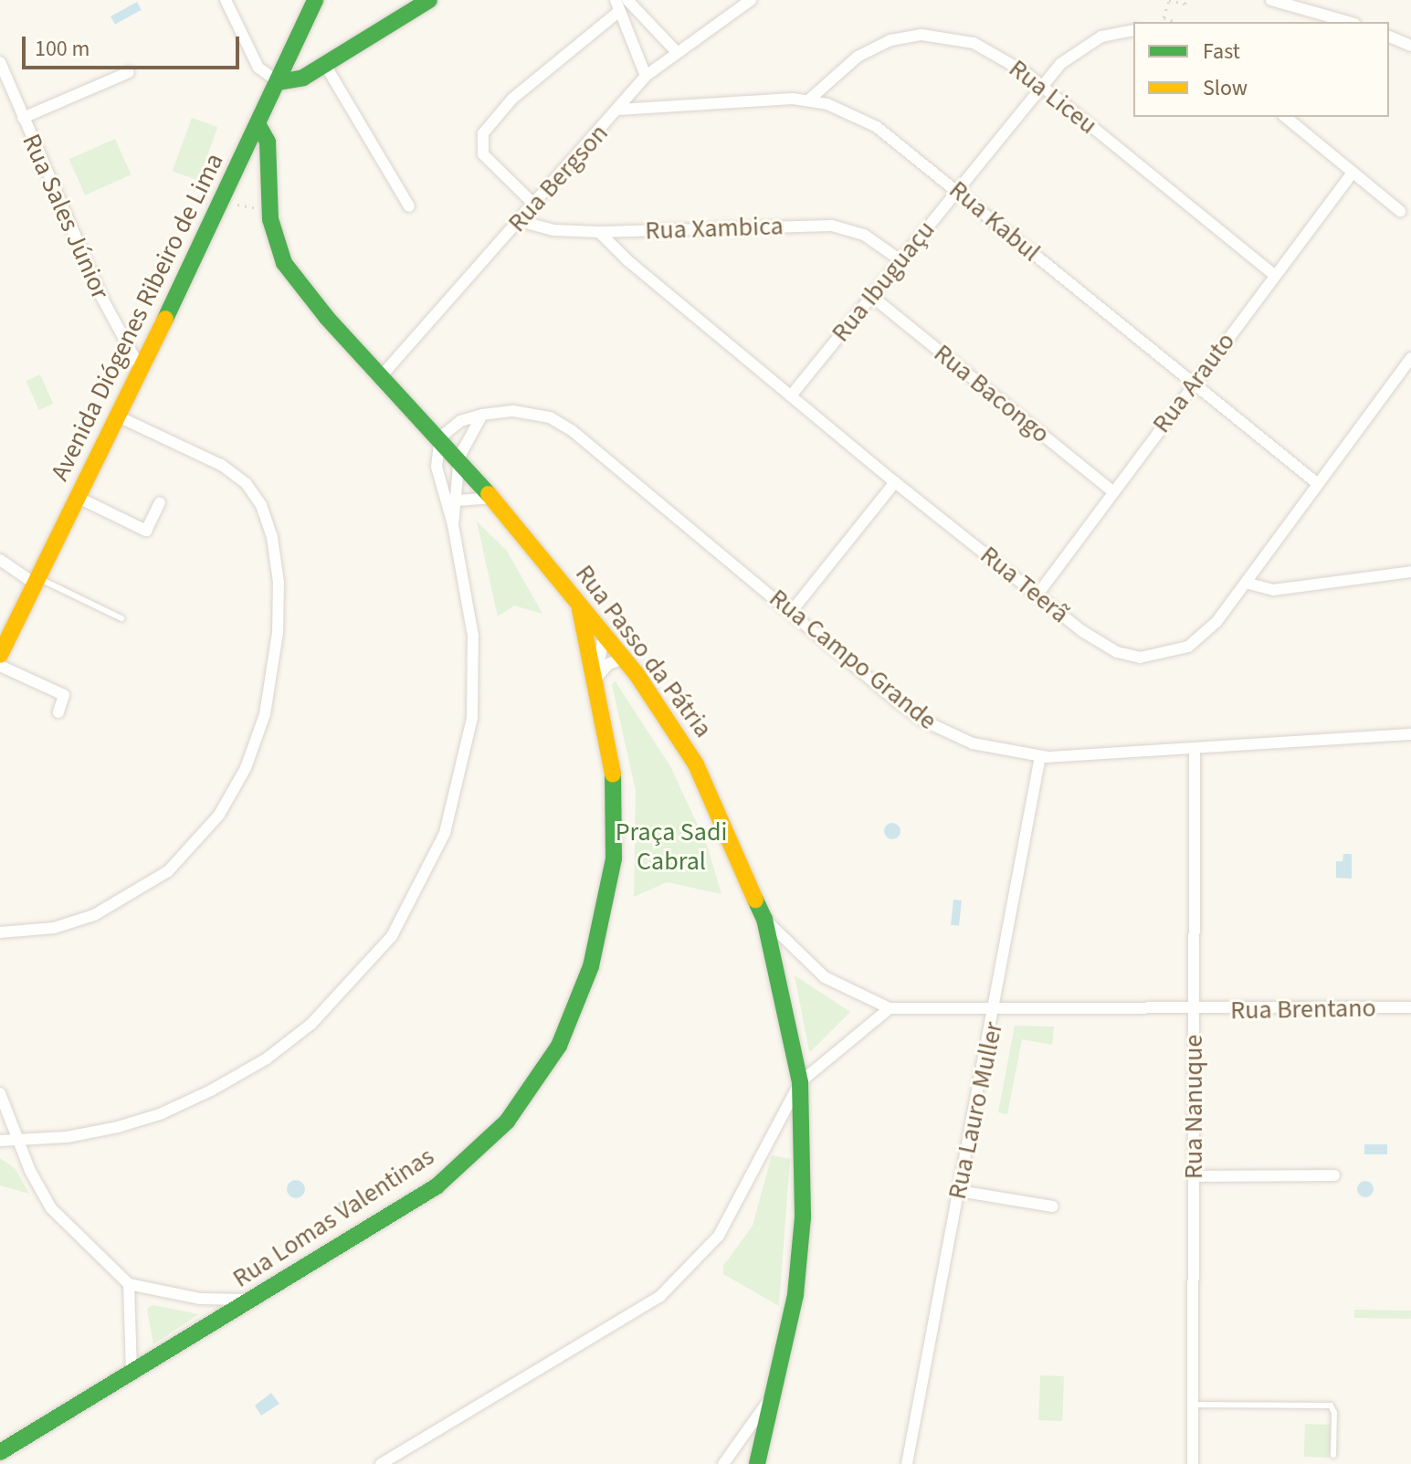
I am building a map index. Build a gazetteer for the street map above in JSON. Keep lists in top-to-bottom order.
{
  "streets": {
    "street": [
      "Rua Liceu",
      "Rua Bergson",
      "Rua Sales Júnior",
      "Rua Kabul",
      "Rua Xambica",
      "Rua Ibuguaçu",
      "Avenida Diógenes Ribeiro de Lima",
      "Rua Arauto",
      "Rua Bacongo",
      "Rua Teerã",
      "Rua Passo da Pátria",
      "Rua Campo Grande",
      "Rua Brentano",
      "Rua Nanuque",
      "Rua Lauro Muller",
      "Rua Lomas Valentinas"
    ]
  },
  "crossings": [
    ["Rua Liceu", "Rua Kabul"],
    ["Rua Liceu", "Rua Ibuguaçu"],
    ["Rua Liceu", "Rua Arauto"],
    ["Rua Bergson", "Rua Kabul"],
    ["Rua Bergson", "Rua Xambica"],
    ["Rua Bergson", "Rua Passo da Pátria"],
    ["Rua Sales Júnior", "Avenida Diógenes Ribeiro de Lima"],
    ["Rua Kabul", "Rua Ibuguaçu"],
    ["Rua Kabul", "Rua Arauto"],
    ["Rua Kabul", "Rua Teerã"],
    ["Rua Xambica", "Rua Ibuguaçu"],
    ["Rua Xambica", "Rua Teerã"],
    ["Rua Ibuguaçu", "Rua Bacongo"],
    ["Rua Ibuguaçu", "Rua Teerã"],
    ["Avenida Diógenes Ribeiro de Lima", "Rua Passo da Pátria"],
    ["Rua Arauto", "Rua Bacongo"],
    ["Rua Arauto", "Rua Teerã"],
    ["Rua Passo da Pátria", "Rua Campo Grande"],
    ["Rua Passo da Pátria", "Rua Brentano"],
    ["Rua Passo da Pátria", "Rua Lomas Valentinas"],
    ["Rua Campo Grande", "Rua Nanuque"],
    ["Rua Campo Grande", "Rua Lauro Muller"],
    ["Rua Brentano", "Rua Nanuque"],
    ["Rua Brentano", "Rua Lauro Muller"]
  ],
  "parks": ["Praça Sadi Cabral"],
  "legend": ["Fast", "Slow"],
  "scale_bar": "100 m"
}
